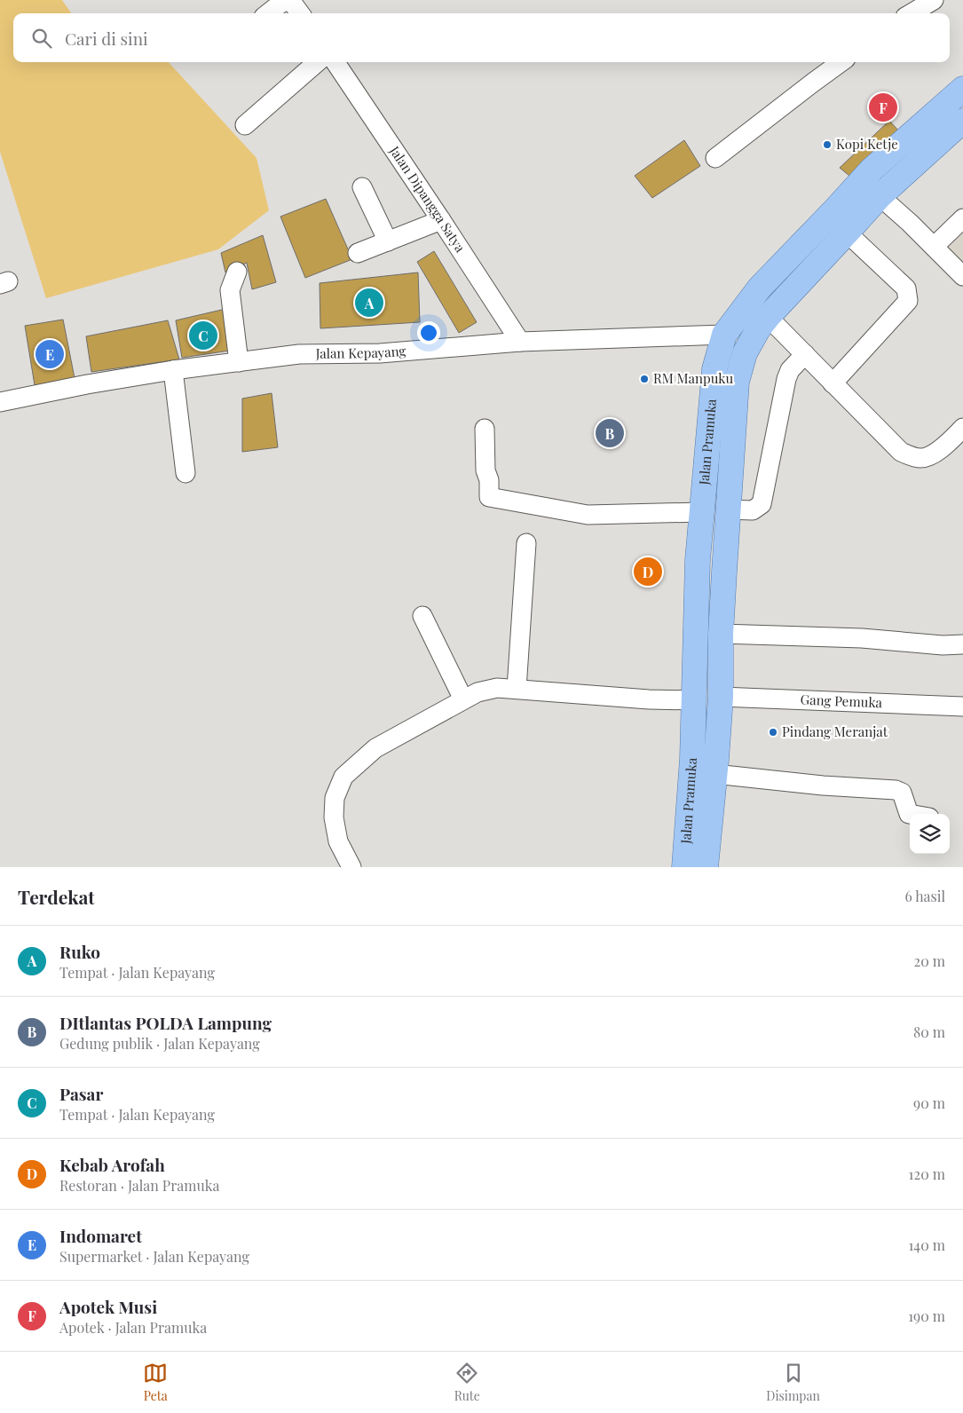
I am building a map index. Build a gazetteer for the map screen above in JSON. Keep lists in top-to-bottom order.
{
  "streets": {
    "main road": ["Jalan Pramuka"],
    "street": ["Jalan Dipangga Satya", "Jalan Kepayang", "Gang Pemuka"]
  },
  "crossings": [
    ["Jalan Dipangga Satya", "Jalan Kepayang"],
    ["Jalan Kepayang", "Jalan Pramuka"],
    ["Jalan Pramuka", "Gang Pemuka"]
  ],
  "places": ["Kopi Ketje", "RM Manpuku", "Pindang Meranjat"],
  "page": {
    "search": "Cari di sini",
    "pins": [
      "F",
      "A",
      "C",
      "E",
      "B",
      "D"
    ],
    "heading": ["Terdekat", "6 hasil"],
    "list": [
      {
        "mark": "A",
        "name": "Ruko",
        "note": "Tempat · Jalan Kepayang",
        "value": "20 m"
      },
      {
        "mark": "B",
        "name": "DItlantas POLDA Lampung",
        "note": "Gedung publik · Jalan Kepayang",
        "value": "80 m"
      },
      {
        "mark": "C",
        "name": "Pasar",
        "note": "Tempat · Jalan Kepayang",
        "value": "90 m"
      },
      {
        "mark": "D",
        "name": "Kebab Arofah",
        "note": "Restoran · Jalan Pramuka",
        "value": "120 m"
      },
      {
        "mark": "E",
        "name": "Indomaret",
        "note": "Supermarket · Jalan Kepayang",
        "value": "140 m"
      },
      {
        "mark": "F",
        "name": "Apotek Musi",
        "note": "Apotek · Jalan Pramuka",
        "value": "190 m"
      }
    ],
    "nav": ["Peta", "Rute", "Disimpan"]
  }
}
